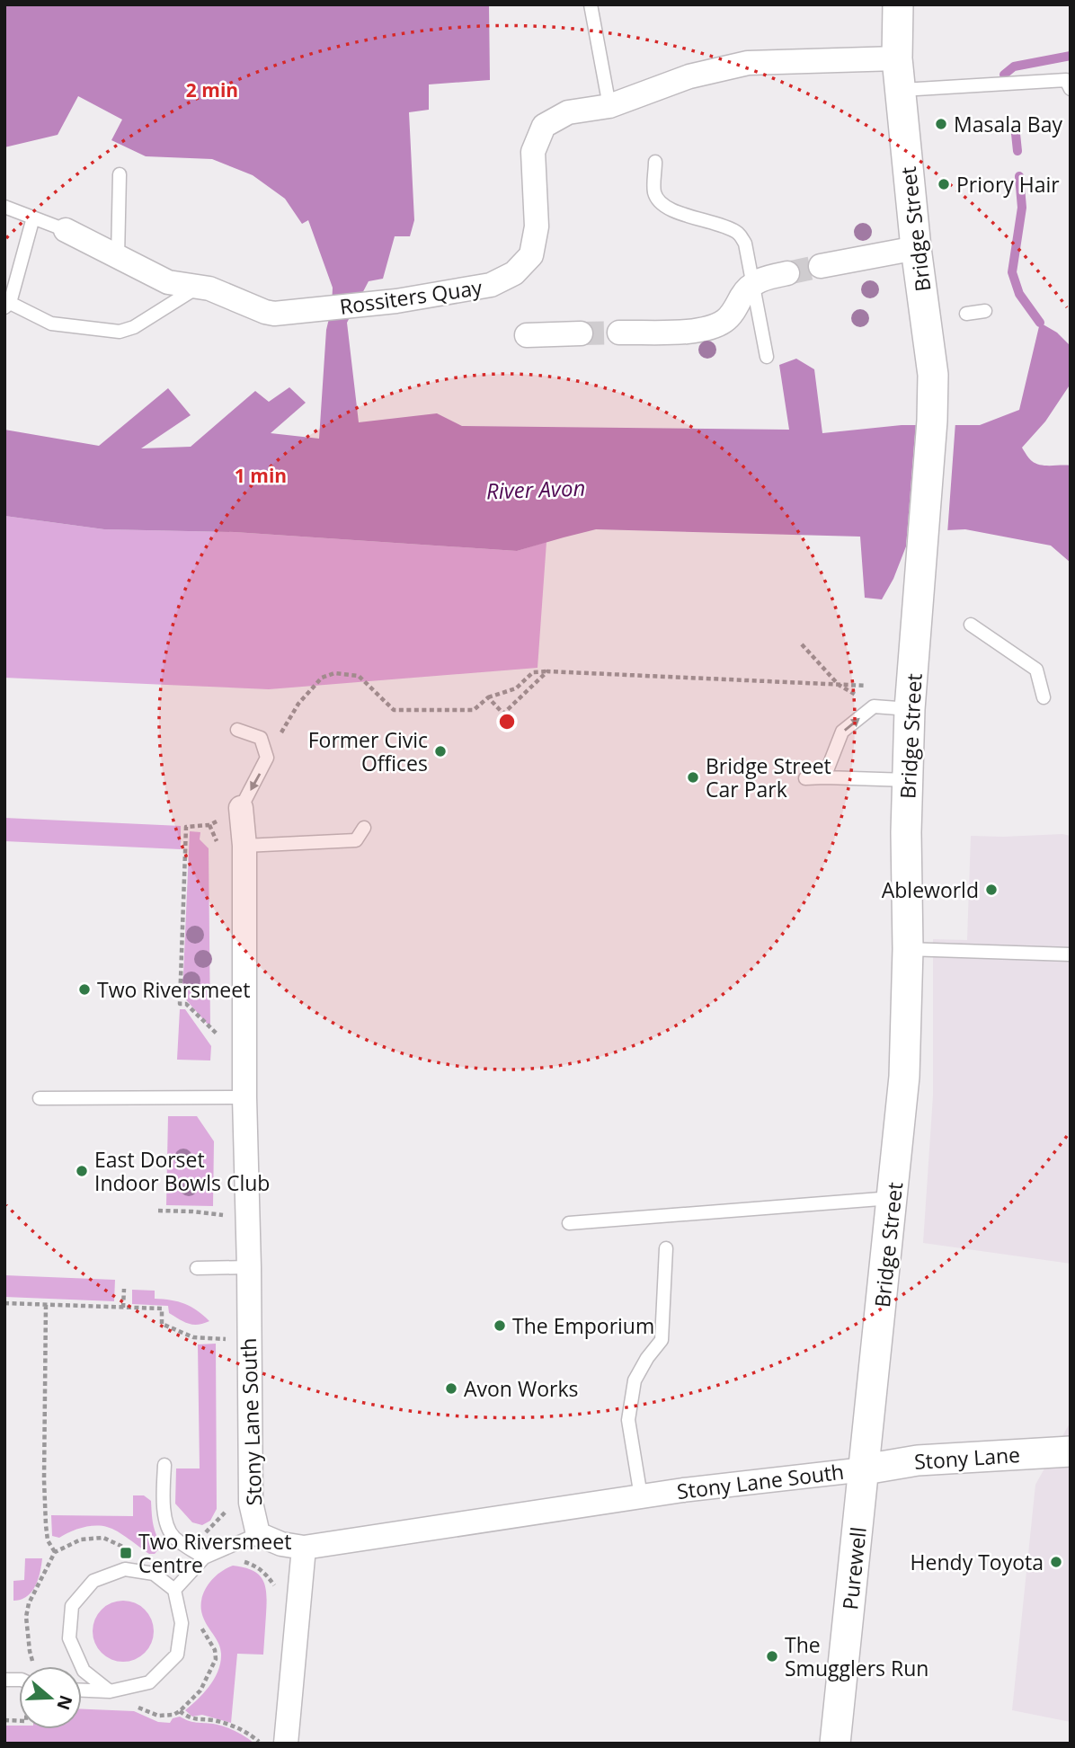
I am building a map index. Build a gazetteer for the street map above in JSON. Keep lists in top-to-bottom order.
{
  "streets": {
    "street": [
      "Bridge Street",
      "Rossiters Quay",
      "Stony Lane South",
      "Stony Lane",
      "Purewell"
    ]
  },
  "crossings": [
    ["Bridge Street", "Rossiters Quay"],
    ["Bridge Street", "Stony Lane South"],
    ["Bridge Street", "Stony Lane"],
    ["Bridge Street", "Purewell"],
    ["Stony Lane South", "Stony Lane"],
    ["Stony Lane South", "Purewell"],
    ["Stony Lane", "Purewell"]
  ],
  "water": ["River Avon"],
  "places": {
    "other": [
      "Masala Bay",
      "Priory Hair",
      "Former Civic Offices",
      "Bridge Street Car Park",
      "Ableworld",
      "Two Riversmeet",
      "East Dorset Indoor Bowls Club",
      "The Emporium",
      "Avon Works",
      "Hendy Toyota",
      "The Smugglers Run"
    ],
    "transit": ["Two Riversmeet Centre"]
  },
  "north": "right",
  "rings": ["2 min", "1 min"]
}
